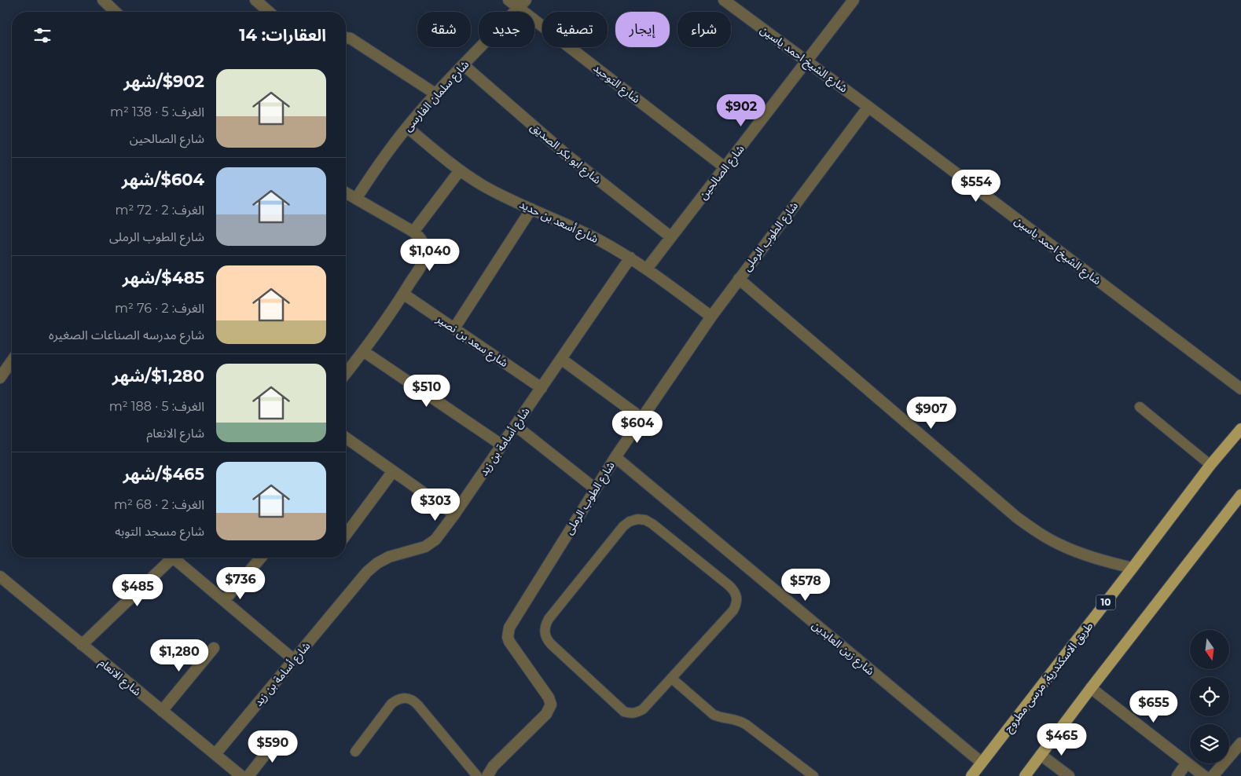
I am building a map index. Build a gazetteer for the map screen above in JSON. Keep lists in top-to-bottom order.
{
  "streets": {
    "main road": ["10", "طريق الاسكندرية, مرسى مطروح"],
    "street": [
      "شارع الشيخ احمد ياسين",
      "شارع التوحيد",
      "شارع سلمان الفارسى",
      "شارع ابو بكر الصديق",
      "شارع الصالحين",
      "شارع أسعد بن حديد",
      "شارع الطوب الرملى",
      "شارع سعد بن نصير",
      "شارع أسامة بن زيد",
      "شارع زين العابدين",
      "شارع الانعام"
    ]
  },
  "crossings": [
    ["شارع الشيخ احمد ياسين", "شارع الصالحين"],
    ["شارع الشيخ احمد ياسين", "شارع الطوب الرملى"],
    ["شارع التوحيد", "شارع سلمان الفارسى"],
    ["شارع التوحيد", "شارع الصالحين"],
    ["شارع سلمان الفارسى", "شارع ابو بكر الصديق"],
    ["شارع سلمان الفارسى", "شارع أسعد بن حديد"],
    ["شارع ابو بكر الصديق", "شارع الصالحين"],
    ["شارع الصالحين", "شارع أسعد بن حديد"],
    ["شارع أسعد بن حديد", "شارع الطوب الرملى"],
    ["شارع أسعد بن حديد", "شارع أسامة بن زيد"],
    ["شارع الطوب الرملى", "شارع زين العابدين"],
    ["شارع سعد بن نصير", "شارع أسامة بن زيد"],
    ["شارع أسامة بن زيد", "شارع الانعام"],
    ["شارع زين العابدين", "طريق الاسكندرية, مرسى مطروح"]
  ],
  "north": "bottom",
  "page": {
    "chip": [
      "شراء",
      "إيجار",
      "تصفية",
      "جديد",
      "شقة"
    ],
    "heading": "العقارات: 14",
    "list": [
      {
        "name": "$902/شهر",
        "note": "الغرف: 5 · 138 m² · شارع الصالحين"
      },
      {
        "name": "$604/شهر",
        "note": "الغرف: 2 · 72 m² · شارع الطوب الرملى"
      },
      {
        "name": "$485/شهر",
        "note": "الغرف: 2 · 76 m² · شارع مدرسه الصناعات الصغيره"
      },
      {
        "name": "$1,280/شهر",
        "note": "الغرف: 5 · 188 m² · شارع الانعام"
      },
      {
        "name": "$465/شهر",
        "note": "الغرف: 2 · 68 m² · شارع مسجد التوبه"
      }
    ],
    "price": [
      "$902",
      "$554",
      "$1,040",
      "$510",
      "$907",
      "$604",
      "$303",
      "$736",
      "$578",
      "$485",
      "$1,280",
      "$655",
      "$465",
      "$590"
    ]
  }
}
